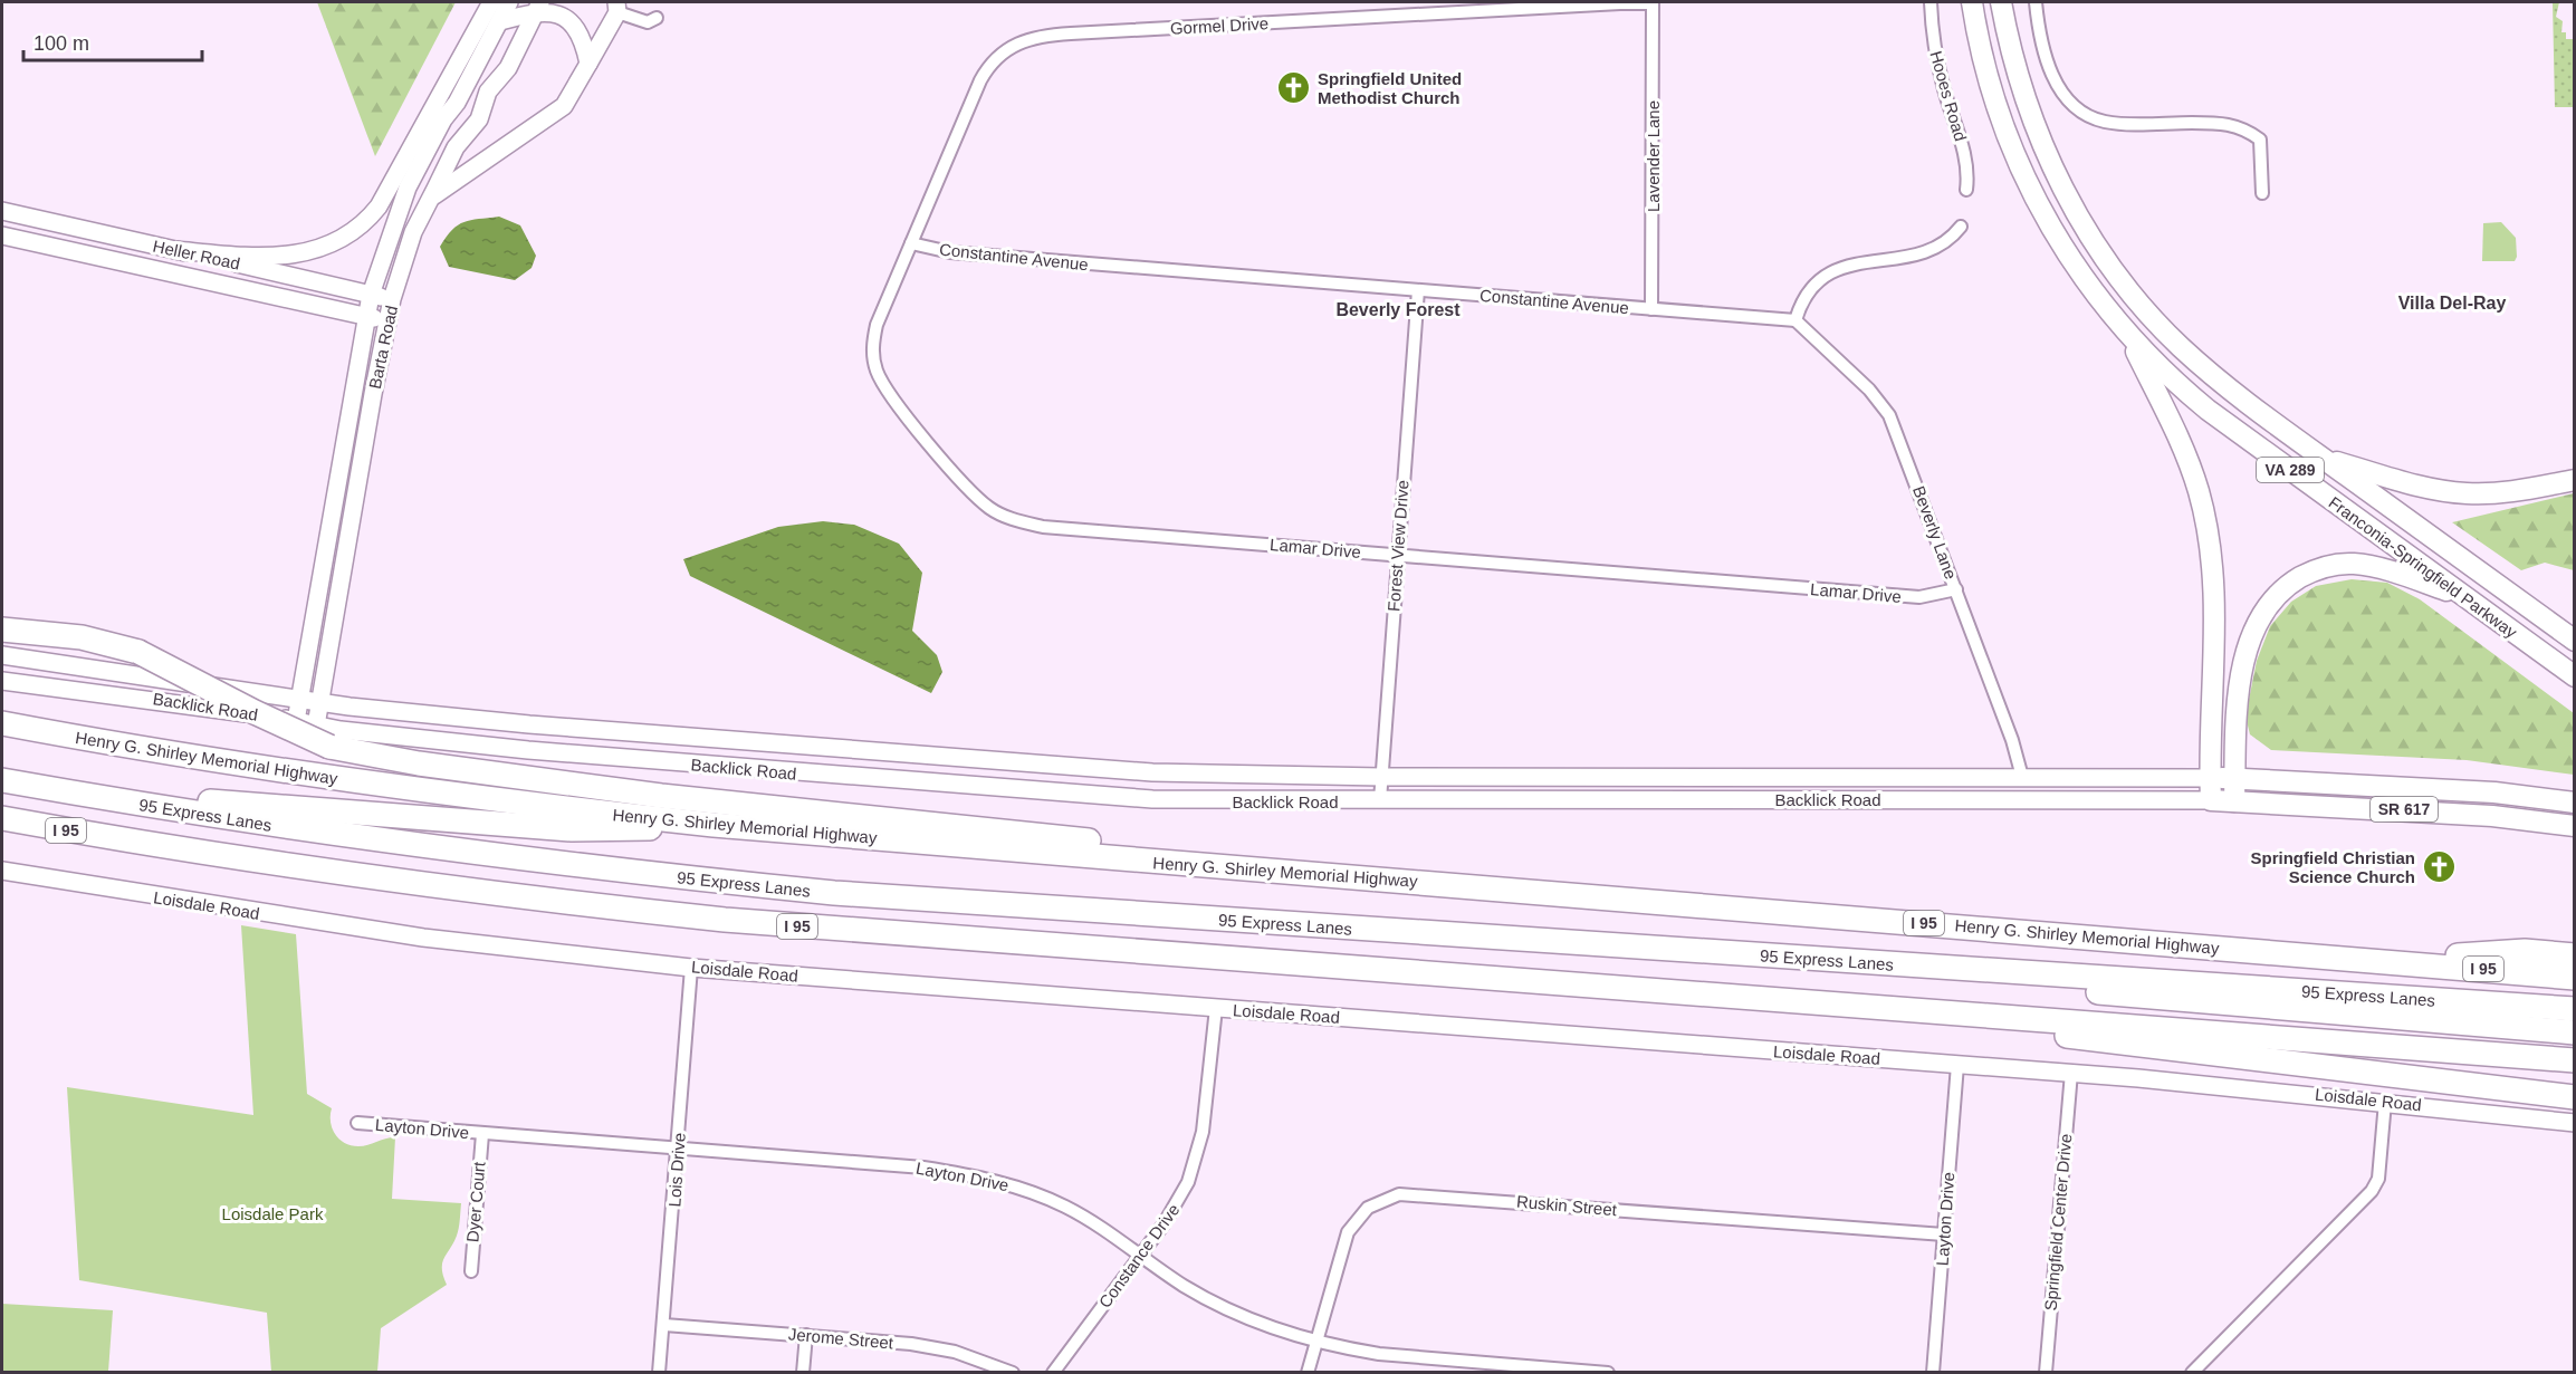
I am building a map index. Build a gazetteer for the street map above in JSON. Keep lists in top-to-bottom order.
{
  "streets": {
    "highway": ["Henry G. Shirley Memorial Highway", "95 Express Lanes", "I 95"],
    "main road": [
      "Heller Road",
      "Barta Road",
      "VA 289",
      "Franconia-Springfield Parkway",
      "Backlick Road",
      "SR 617",
      "Loisdale Road"
    ],
    "street": [
      "Gormel Drive",
      "Hooes Road",
      "Lavender Lane",
      "Constantine Avenue",
      "Beverly Lane",
      "Forest View Drive",
      "Lamar Drive",
      "Layton Drive",
      "Lois Drive",
      "Dyer Court",
      "Ruskin Street",
      "Springfield Center Drive",
      "Constance Drive",
      "Jerome Street"
    ]
  },
  "crossings": [
    ["Gormel Drive", "Lavender Lane"],
    ["Gormel Drive", "Constantine Avenue"],
    ["Gormel Drive", "Lamar Drive"],
    ["Lavender Lane", "Constantine Avenue"],
    ["Heller Road", "Barta Road"],
    ["Constantine Avenue", "Beverly Lane"],
    ["Constantine Avenue", "Forest View Drive"],
    ["Constantine Avenue", "Lamar Drive"],
    ["Barta Road", "Backlick Road"],
    ["Beverly Lane", "Lamar Drive"],
    ["Beverly Lane", "Backlick Road"],
    ["Forest View Drive", "Lamar Drive"],
    ["Forest View Drive", "Backlick Road"],
    ["Loisdale Road", "Layton Drive"],
    ["Loisdale Road", "Lois Drive"],
    ["Loisdale Road", "Springfield Center Drive"],
    ["Loisdale Road", "Constance Drive"],
    ["Layton Drive", "Lois Drive"],
    ["Layton Drive", "Dyer Court"],
    ["Layton Drive", "Ruskin Street"],
    ["Layton Drive", "Constance Drive"],
    ["Lois Drive", "Jerome Street"]
  ],
  "districts": ["Villa Del-Ray", "Beverly Forest"],
  "parks": ["Loisdale Park"],
  "places": {
    "church": ["Springfield United Methodist Church", "Springfield Christian Science Church"]
  },
  "scale_bar": "100 m"
}
